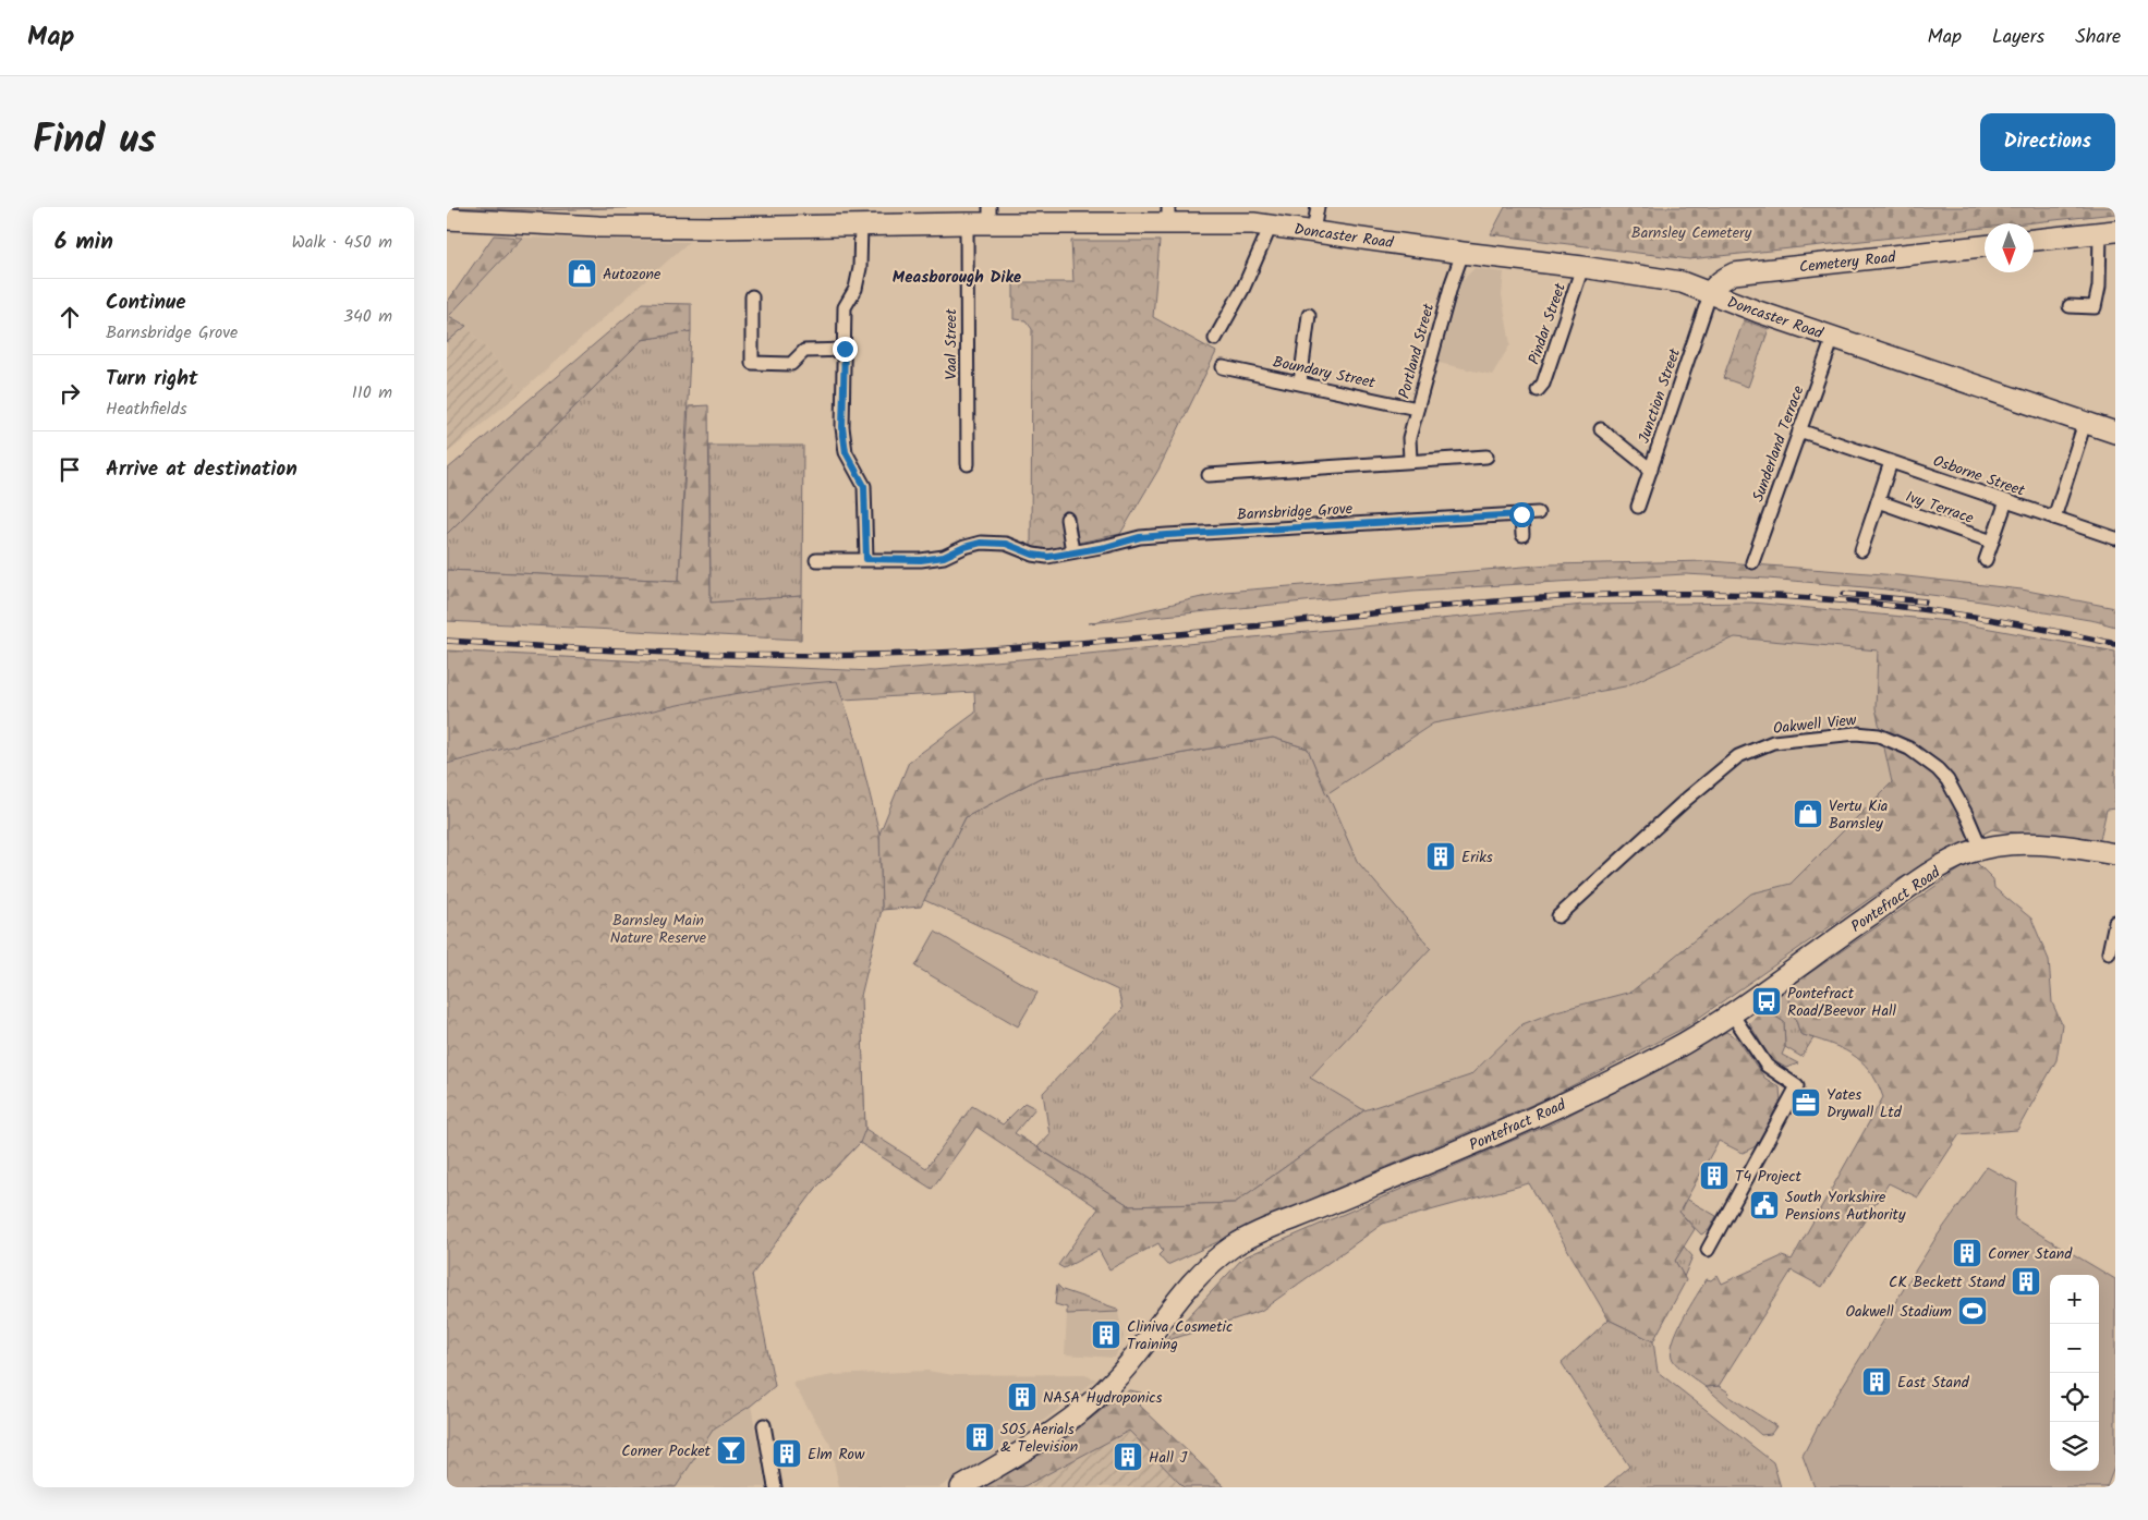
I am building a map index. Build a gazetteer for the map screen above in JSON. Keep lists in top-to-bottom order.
{
  "streets": {
    "highway": ["Doncaster Road", "Cemetery Road", "Pontefract Road"],
    "street": [
      "Pindar Street",
      "Vaal Street",
      "Portland Street",
      "Boundary Street",
      "Junction Street",
      "Sunderland Terrace",
      "Osborne Street",
      "Ivy Terrace",
      "Barnsbridge Grove",
      "Oakwell View"
    ]
  },
  "crossings": [
    ["Doncaster Road", "Cemetery Road"],
    ["Doncaster Road", "Pindar Street"],
    ["Doncaster Road", "Vaal Street"],
    ["Doncaster Road", "Portland Street"],
    ["Doncaster Road", "Junction Street"],
    ["Doncaster Road", "Sunderland Terrace"],
    ["Portland Street", "Boundary Street"],
    ["Sunderland Terrace", "Osborne Street"],
    ["Oakwell View", "Pontefract Road"]
  ],
  "districts": ["Measborough Dike"],
  "parks": ["Barnsley Cemetery", "Barnsley Main Nature Reserve"],
  "places": {
    "shop": ["Autozone", "Vertu Kia Barnsley"],
    "building": [
      "Eriks",
      "T4 Project",
      "Corner Stand",
      "CK Beckett Stand",
      "Cliniva Cosmetic Training",
      "East Stand",
      "NASA Hydroponics",
      "SOS Aerials & Television",
      "Elm Row",
      "Hall J"
    ],
    "bus stop": ["Pontefract Road/Beevor Hall"],
    "office": ["Yates Drywall Ltd"],
    "public building": ["South Yorkshire Pensions Authority"],
    "sports": ["Oakwell Stadium"],
    "bar": ["Corner Pocket"]
  },
  "north": "bottom",
  "page": {
    "header": "Map",
    "nav": ["Map", "Layers", "Share"],
    "title": "Find us",
    "buttons": "Directions",
    "heading": ["6 min", "Walk · 450 m"],
    "list": [
      ["Continue", "Barnsbridge Grove", "340 m"],
      ["Turn right", "Heathfields", "110 m"],
      "Arrive at destination"
    ],
    "map_buttons": ["+", "−"]
  }
}
